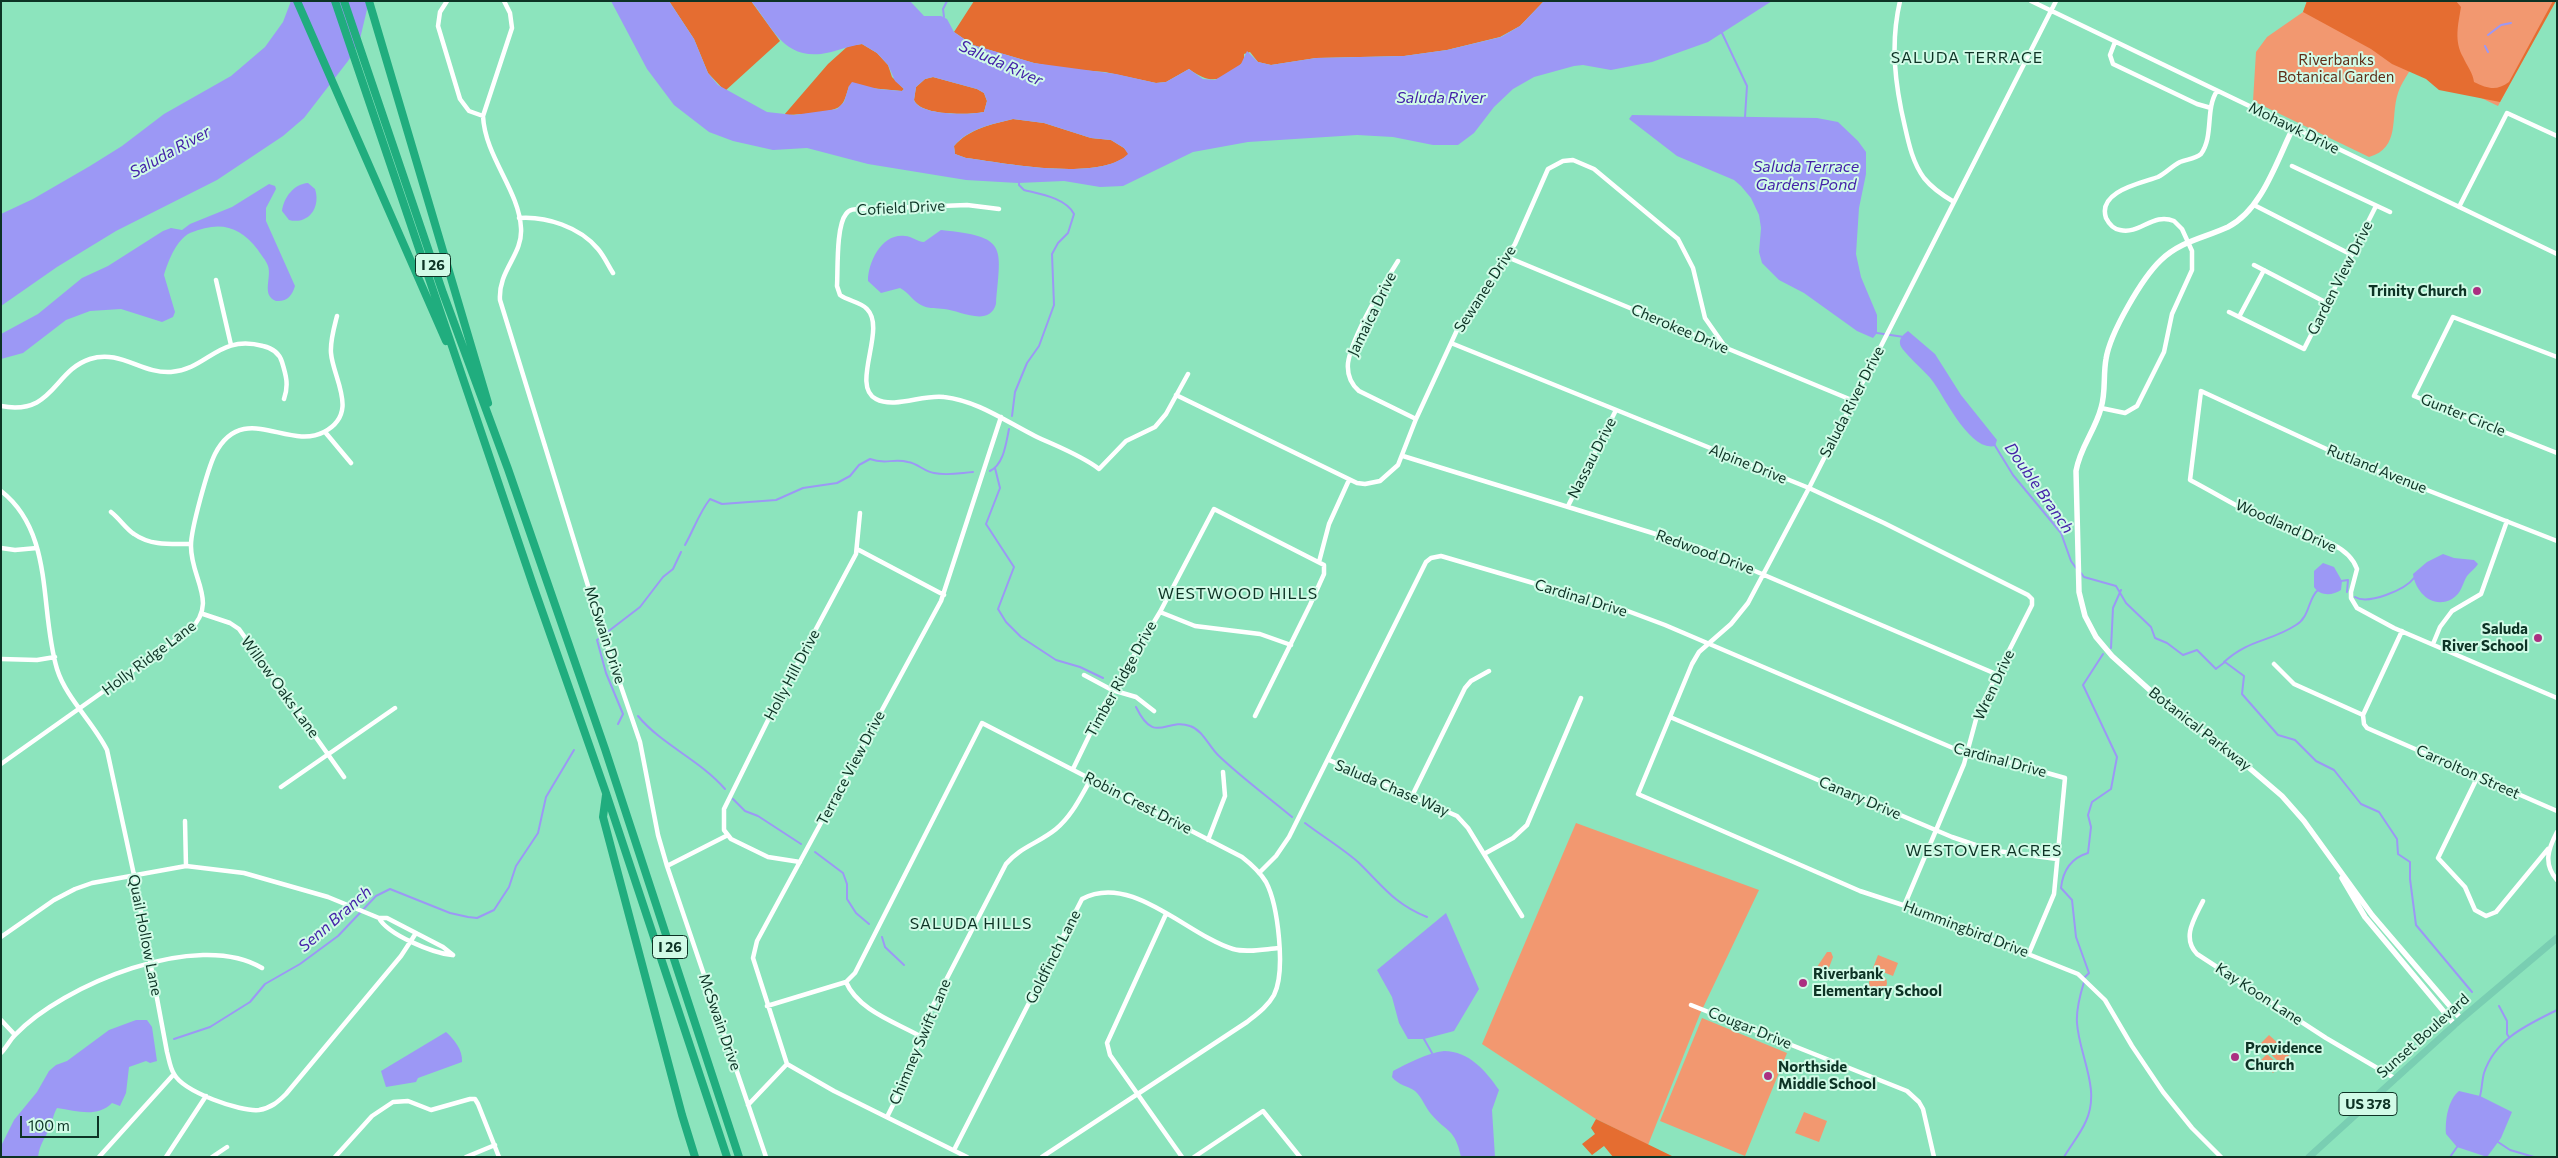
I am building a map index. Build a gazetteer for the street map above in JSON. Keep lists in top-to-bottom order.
{
  "streets": {
    "highway": ["I 26"],
    "main road": ["Sunset Boulevard", "US 378"],
    "street": [
      "Mohawk Drive",
      "Cofield Drive",
      "Garden View Drive",
      "Sewanee Drive",
      "Jamaica Drive",
      "Cherokee Drive",
      "Saluda River Drive",
      "Gunter Circle",
      "Nassau Drive",
      "Alpine Drive",
      "Rutland Avenue",
      "Woodland Drive",
      "Redwood Drive",
      "Cardinal Drive",
      "McSwain Drive",
      "Holly Ridge Lane",
      "Holly Hill Drive",
      "Timber Ridge Drive",
      "Wren Drive",
      "Willow Oaks Lane",
      "Botanical Parkway",
      "Terrace View Drive",
      "Carrolton Street",
      "Saluda Chase Way",
      "Canary Drive",
      "Robin Crest Drive",
      "Hummingbird Drive",
      "Quail Hollow Lane",
      "Goldfinch Lane",
      "Kay Koon Lane",
      "Cougar Drive",
      "Chimney Swift Lane"
    ]
  },
  "crossings": [
    ["Mohawk Drive", "Saluda River Drive"],
    ["Mohawk Drive", "Botanical Parkway"],
    ["Cofield Drive", "Sewanee Drive"],
    ["Cofield Drive", "Terrace View Drive"],
    ["Sewanee Drive", "Jamaica Drive"],
    ["Sewanee Drive", "Cherokee Drive"],
    ["Sewanee Drive", "Alpine Drive"],
    ["Sewanee Drive", "Redwood Drive"],
    ["Cherokee Drive", "Saluda River Drive"],
    ["Saluda River Drive", "Alpine Drive"],
    ["Saluda River Drive", "Redwood Drive"],
    ["Saluda River Drive", "Cardinal Drive"],
    ["Saluda River Drive", "Canary Drive"],
    ["Saluda River Drive", "Hummingbird Drive"],
    ["Nassau Drive", "Alpine Drive"],
    ["Nassau Drive", "Redwood Drive"],
    ["Alpine Drive", "Wren Drive"],
    ["Rutland Avenue", "Woodland Drive"],
    ["Redwood Drive", "Wren Drive"],
    ["Cardinal Drive", "Wren Drive"],
    ["Cardinal Drive", "Saluda Chase Way"],
    ["Cardinal Drive", "Canary Drive"],
    ["Cardinal Drive", "Robin Crest Drive"],
    ["Holly Ridge Lane", "Willow Oaks Lane"],
    ["Holly Ridge Lane", "Quail Hollow Lane"],
    ["Timber Ridge Drive", "Robin Crest Drive"],
    ["Wren Drive", "Canary Drive"],
    ["Wren Drive", "Hummingbird Drive"],
    ["Botanical Parkway", "Sunset Boulevard"],
    ["Robin Crest Drive", "Goldfinch Lane"],
    ["Robin Crest Drive", "Chimney Swift Lane"],
    ["Kay Koon Lane", "Sunset Boulevard"]
  ],
  "districts": [
    "SALUDA TERRACE",
    "WESTWOOD HILLS",
    "WESTOVER ACRES",
    "SALUDA HILLS"
  ],
  "water": [
    "Saluda River",
    "Saluda Terrace Gardens Pond",
    "Double Branch",
    "Senn Branch"
  ],
  "parks": ["Riverbanks Botanical Garden"],
  "places": [
    "Trinity Church",
    "Saluda River School",
    "Riverbank Elementary School",
    "Providence Church",
    "Northside Middle School"
  ],
  "scale_bar": "100 m"
}
